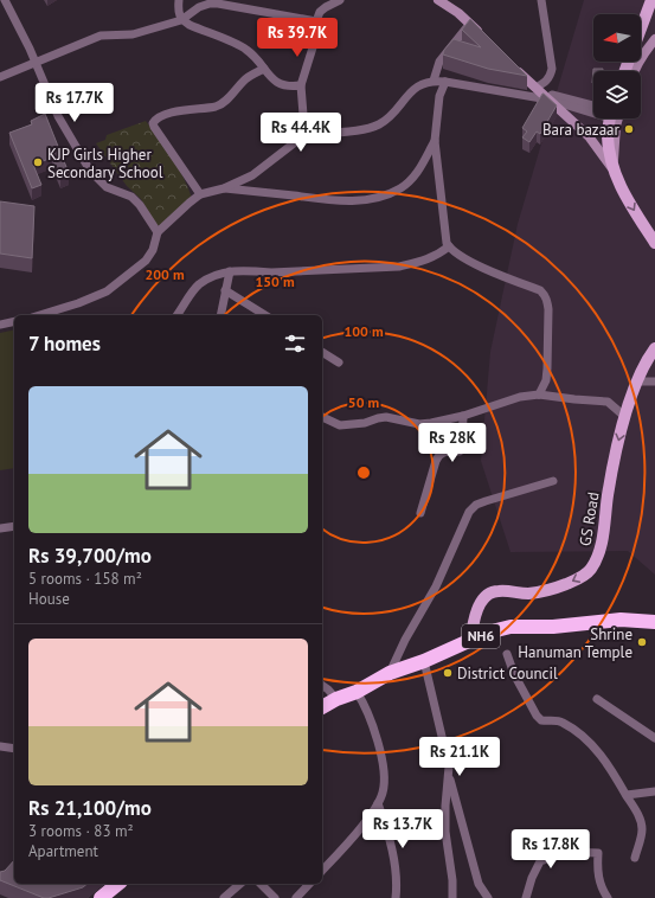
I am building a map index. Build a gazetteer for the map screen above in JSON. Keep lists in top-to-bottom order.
{
  "streets": {
    "highway": ["NH6"],
    "main road": ["GS Road"]
  },
  "crossings": [
    ["GS Road", "NH6"]
  ],
  "one_way": ["GS Road"],
  "places": [
    "Bara bazaar",
    "KJP Girls Higher Secondary School",
    "Shrine Hanuman Temple",
    "District Council"
  ],
  "north": "left",
  "page": {
    "price": [
      "Rs 39.7K",
      "Rs 17.7K",
      "Rs 44.4K",
      "Rs 28K",
      "Rs 21.1K",
      "Rs 13.7K",
      "Rs 17.8K"
    ],
    "heading": "7 homes",
    "list": [
      {
        "name": "Rs 39,700/mo",
        "note": "5 rooms · 158 m² · House"
      },
      {
        "name": "Rs 21,100/mo",
        "note": "3 rooms · 83 m² · Apartment"
      }
    ]
  },
  "rings": [
    "200 m",
    "150 m",
    "100 m",
    "50 m"
  ]
}
